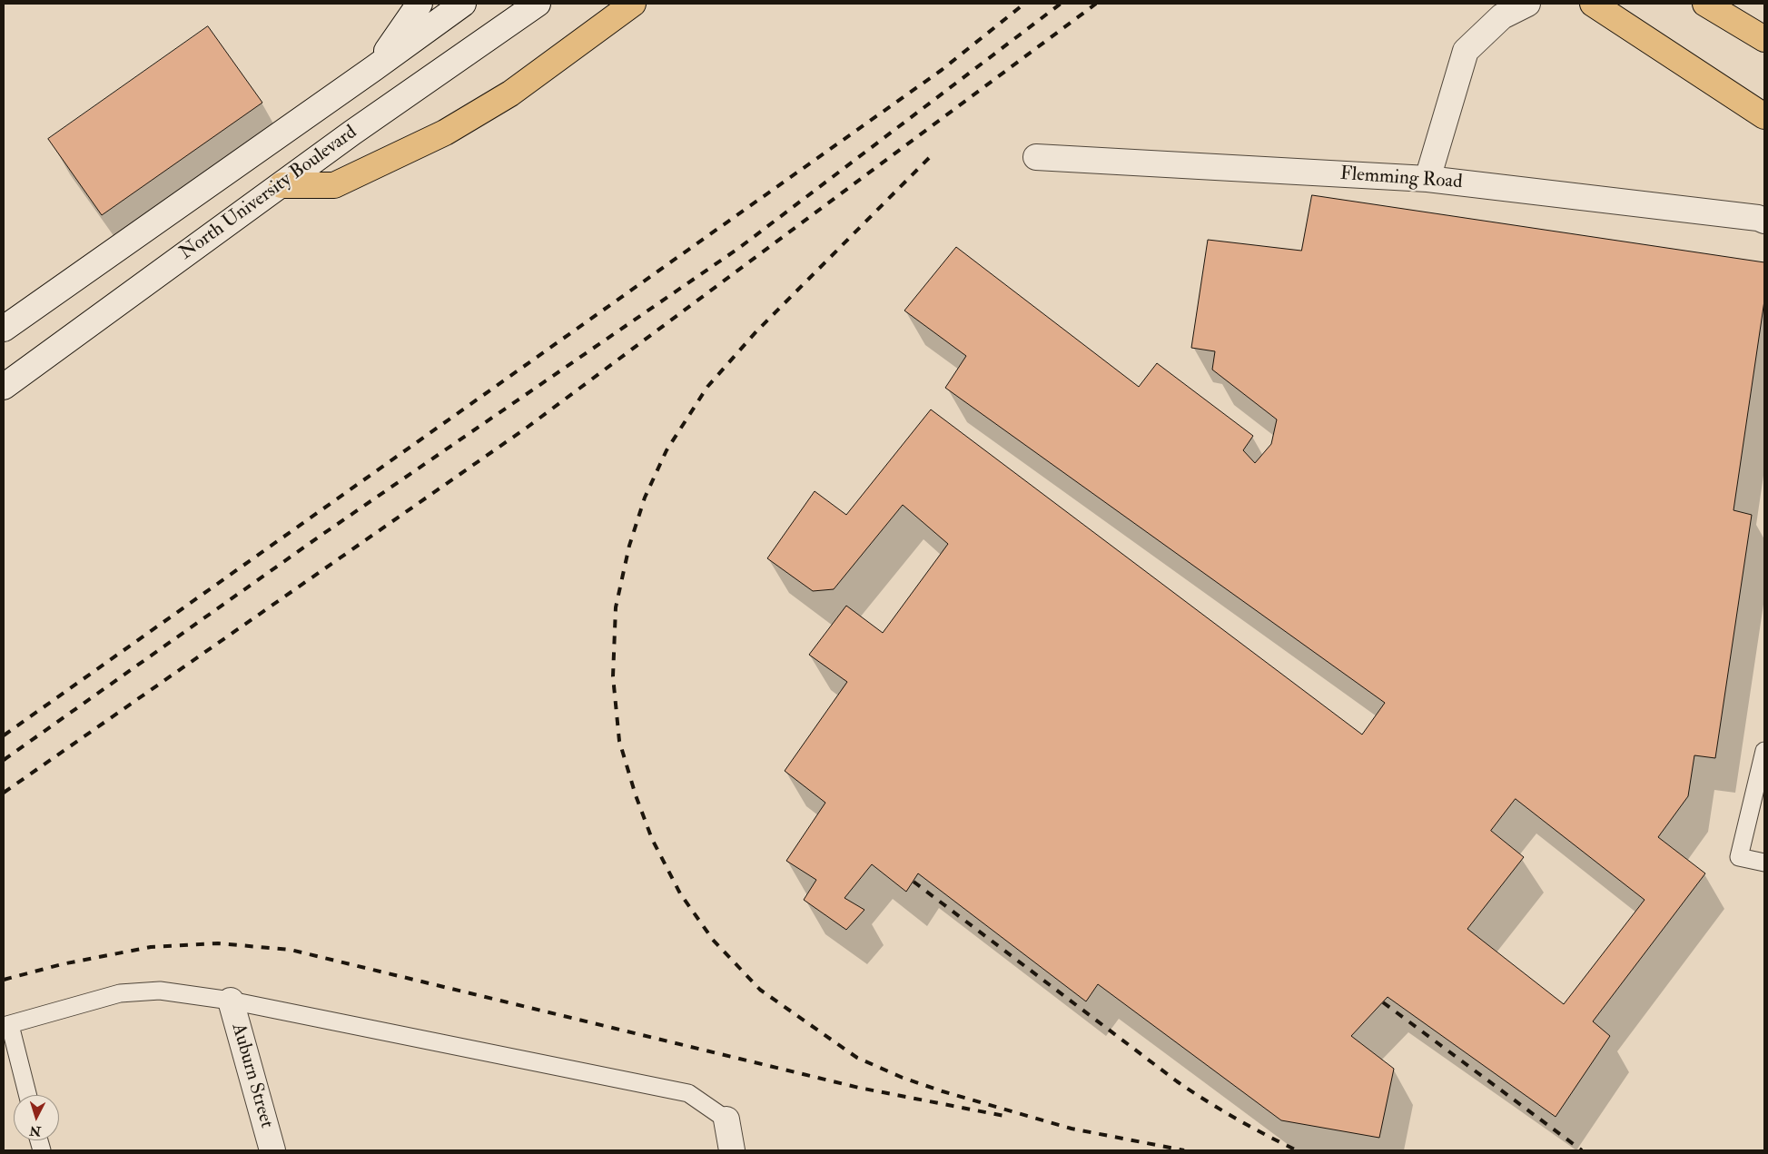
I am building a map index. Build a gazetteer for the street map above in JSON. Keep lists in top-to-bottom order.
{
  "streets": {
    "main road": ["Flemming Road", "North University Boulevard", "Auburn Street"]
  },
  "north": "bottom"
}
